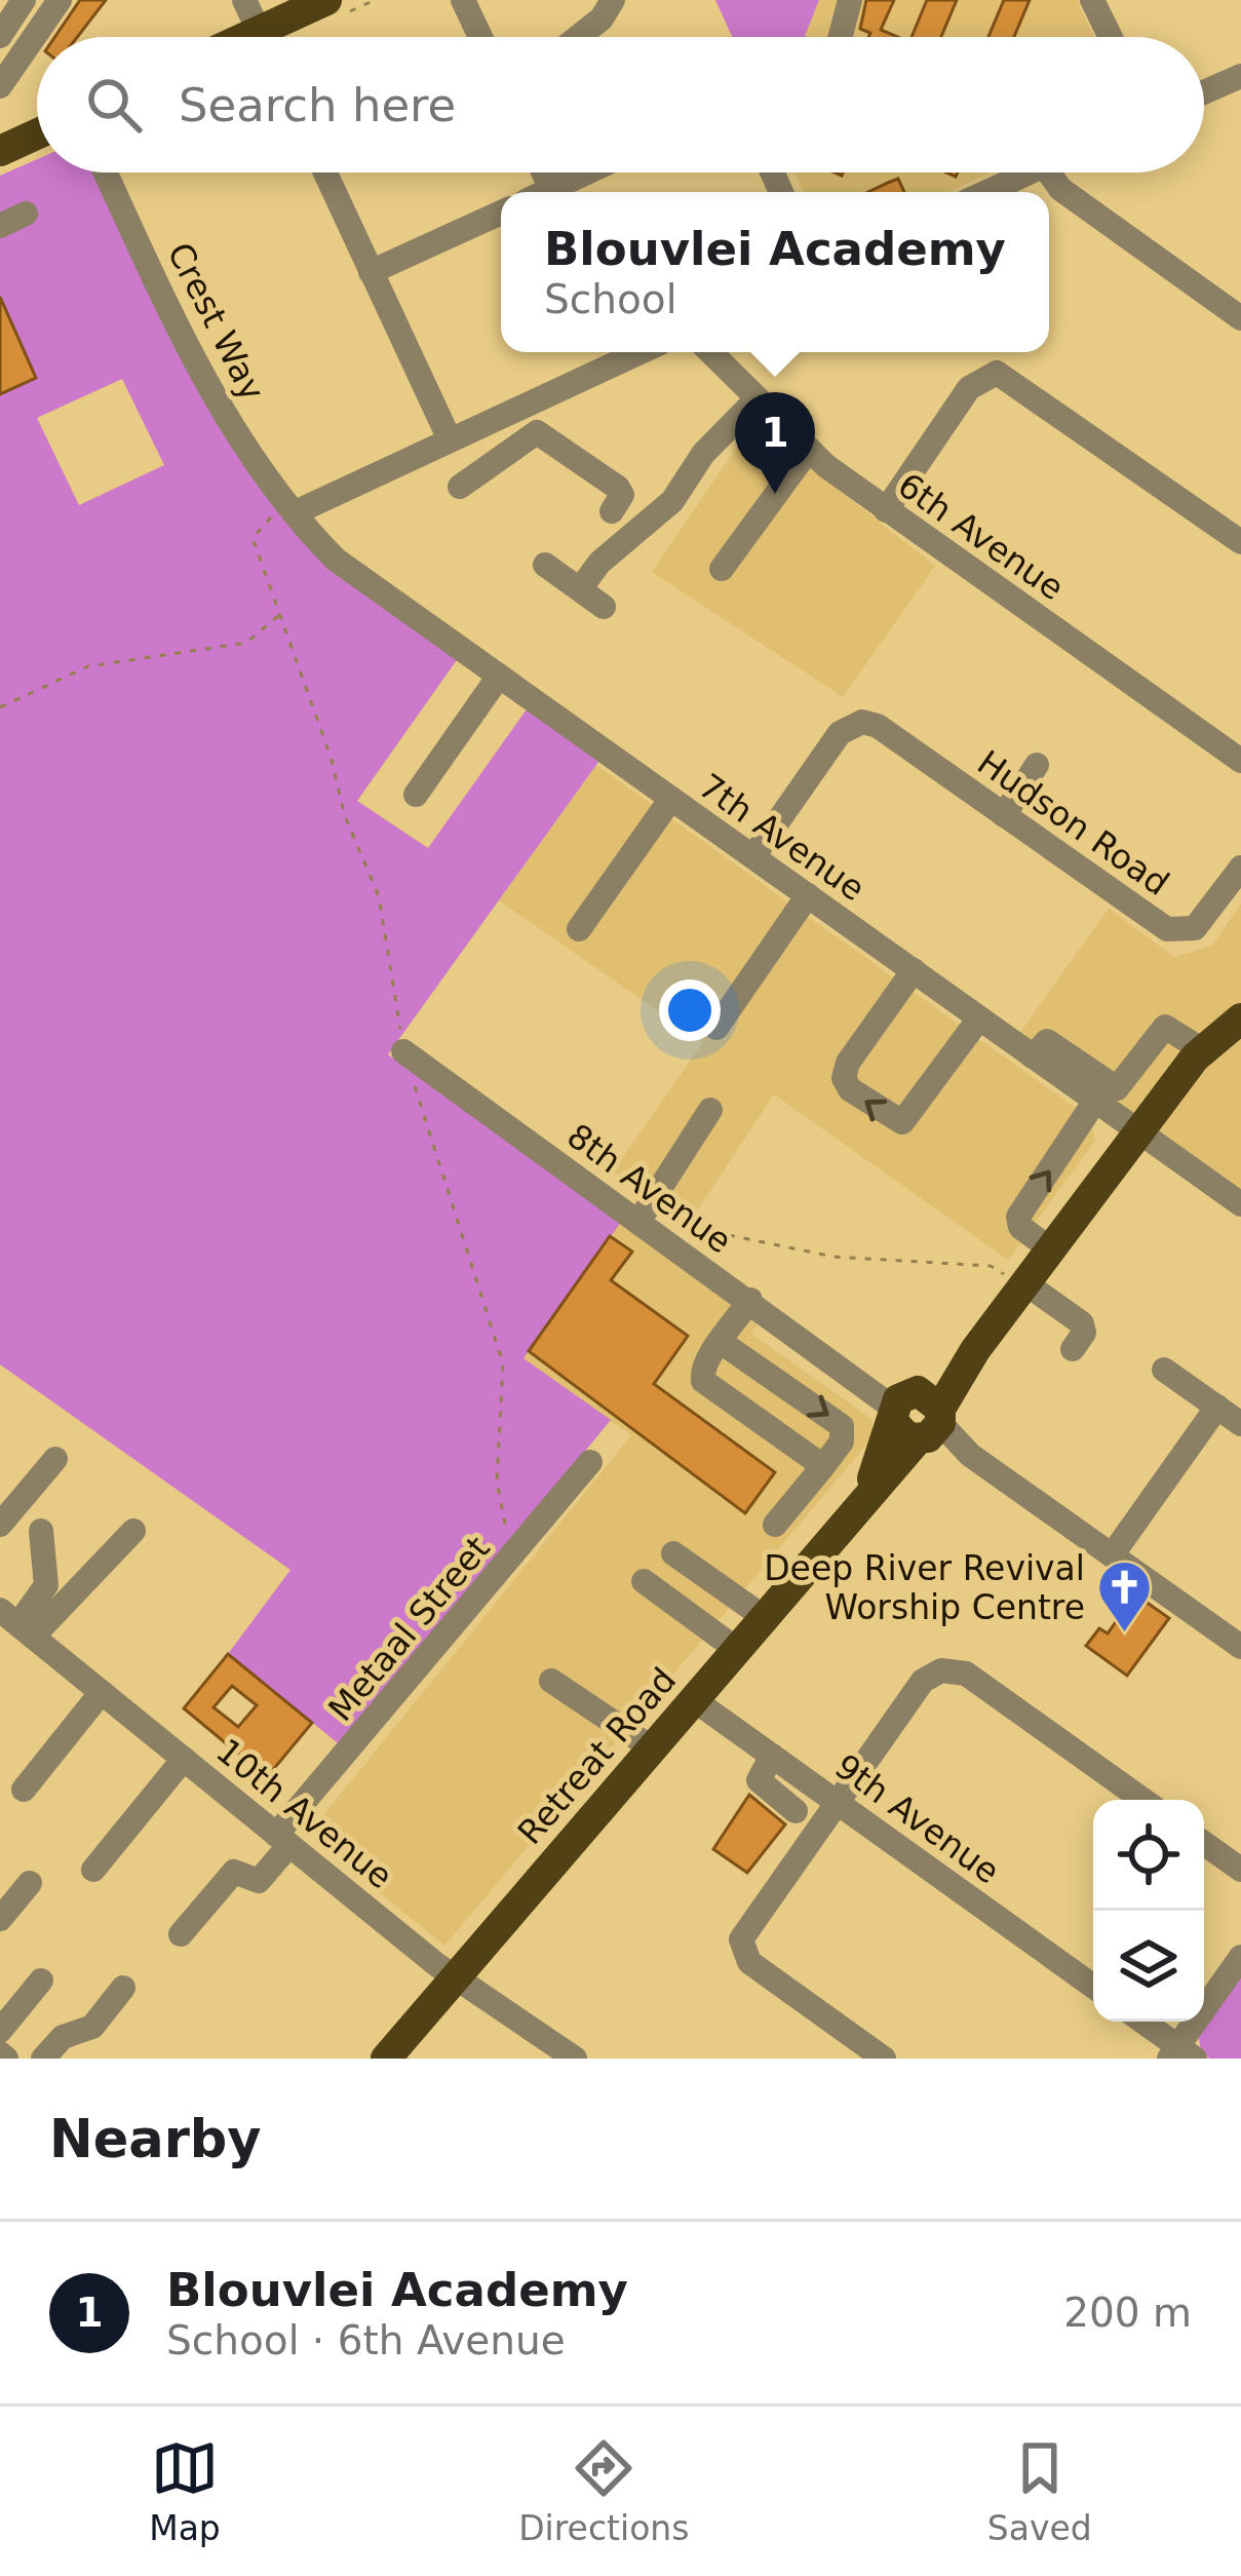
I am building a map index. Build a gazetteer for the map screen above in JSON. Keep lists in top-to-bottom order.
{
  "streets": {
    "main road": ["Retreat Road"],
    "street": [
      "Crest Way",
      "6th Avenue",
      "Hudson Road",
      "7th Avenue",
      "8th Avenue",
      "Metaal Street",
      "10th Avenue",
      "9th Avenue"
    ]
  },
  "crossings": [
    ["Crest Way", "7th Avenue"],
    ["Hudson Road", "7th Avenue"],
    ["7th Avenue", "Retreat Road"],
    ["8th Avenue", "Retreat Road"],
    ["Metaal Street", "10th Avenue"],
    ["Retreat Road", "10th Avenue"],
    ["Retreat Road", "9th Avenue"]
  ],
  "places": {
    "church": ["Deep River Revival Worship Centre"]
  },
  "page": {
    "search": "Search here",
    "popup": ["Blouvlei Academy", "School"],
    "pins": "1",
    "heading": "Nearby",
    "list": [
      {
        "mark": "1",
        "name": "Blouvlei Academy",
        "note": "School · 6th Avenue",
        "value": "200 m"
      }
    ],
    "nav": ["Map", "Directions", "Saved"]
  }
}
